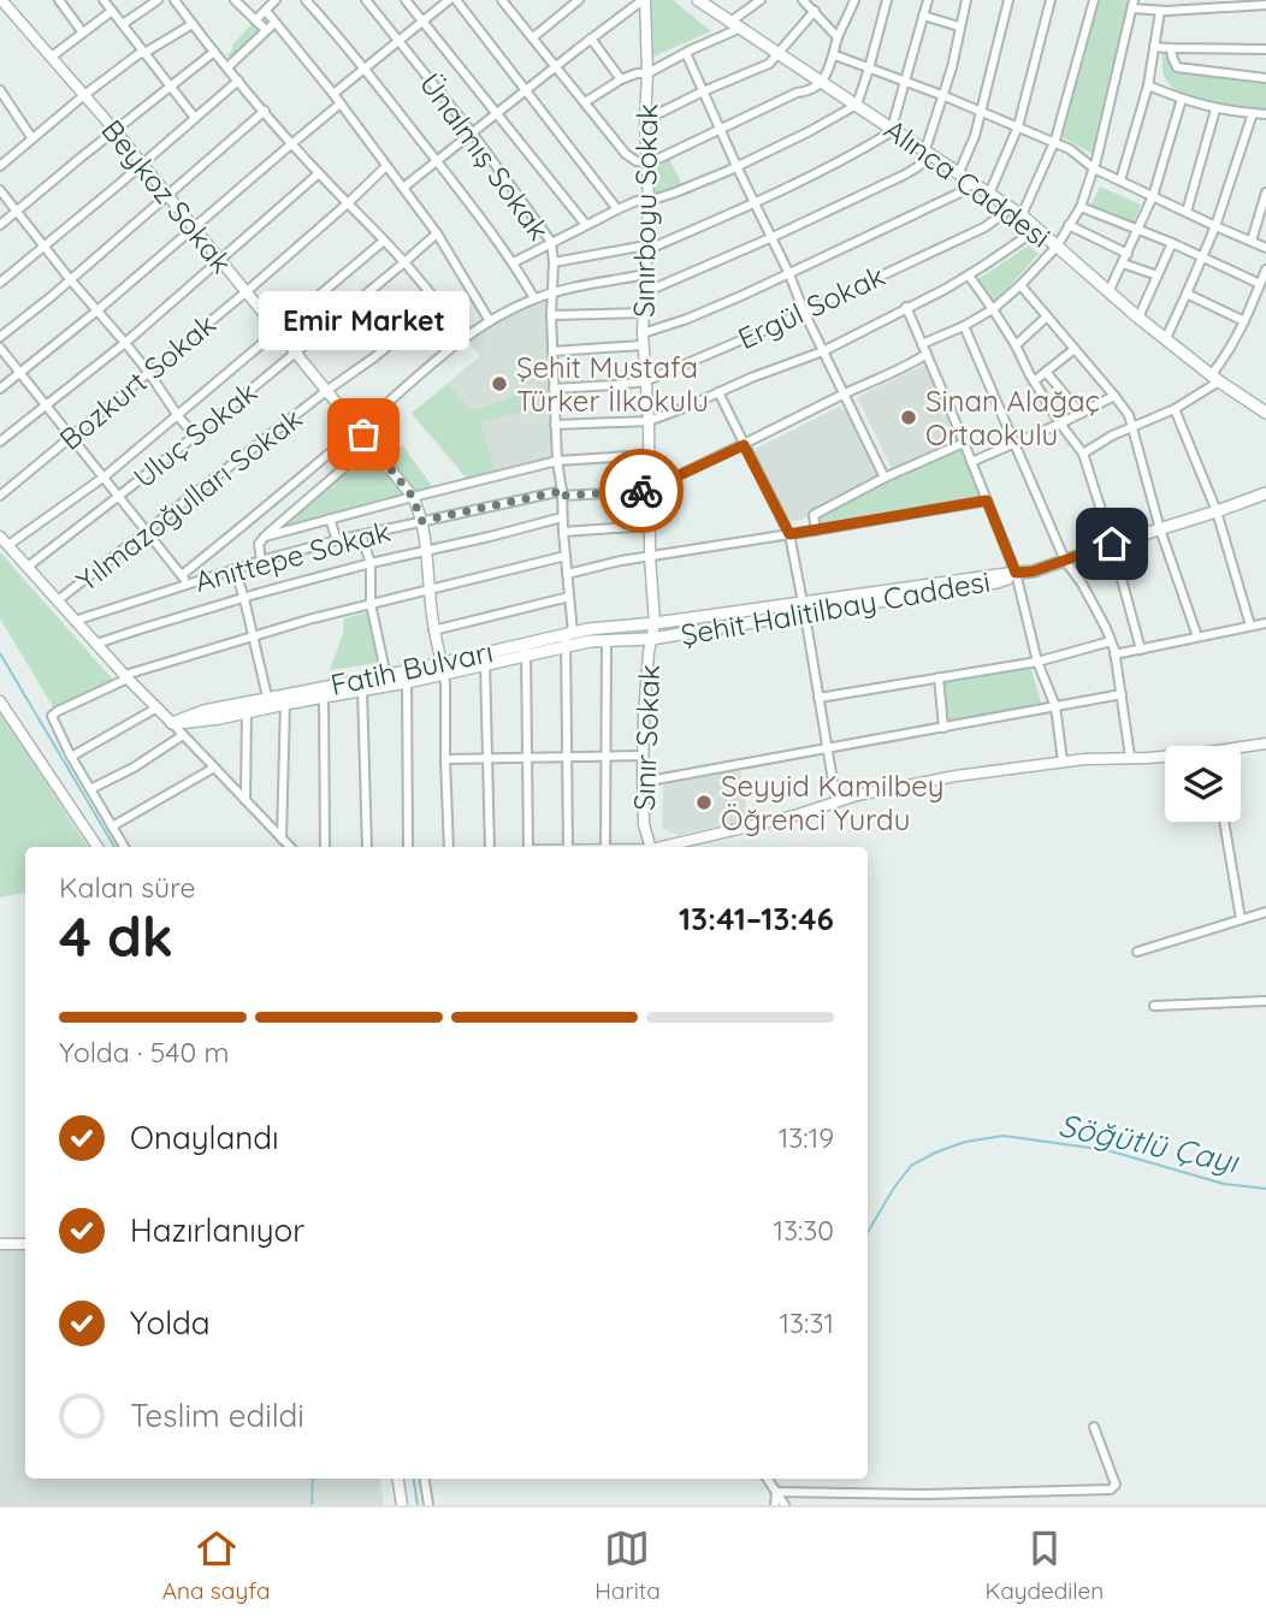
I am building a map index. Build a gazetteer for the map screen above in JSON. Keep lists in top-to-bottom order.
{
  "streets": {
    "main road": ["Alınca Caddesi", "Şehit Halitilbay Caddesi", "Fatih Bulvarı"],
    "street": [
      "Ünalmış Sokak",
      "Beykoz Sokak",
      "Sınırboyu Sokak",
      "Ergül Sokak",
      "Bozkurt Sokak",
      "Uluç Sokak",
      "Yılmazoğulları Sokak",
      "Anıttepe Sokak",
      "Sınır Sokak"
    ]
  },
  "crossings": [
    ["Ünalmış Sokak", "Ergül Sokak"],
    ["Ünalmış Sokak", "Anıttepe Sokak"],
    ["Alınca Caddesi", "Ergül Sokak"],
    ["Beykoz Sokak", "Bozkurt Sokak"],
    ["Beykoz Sokak", "Uluç Sokak"],
    ["Beykoz Sokak", "Yılmazoğulları Sokak"],
    ["Beykoz Sokak", "Anıttepe Sokak"],
    ["Sınırboyu Sokak", "Ergül Sokak"],
    ["Sınırboyu Sokak", "Anıttepe Sokak"],
    ["Sınırboyu Sokak", "Şehit Halitilbay Caddesi"],
    ["Sınırboyu Sokak", "Sınır Sokak"],
    ["Şehit Halitilbay Caddesi", "Sınır Sokak"]
  ],
  "water": ["Söğütlü Çayı"],
  "places": [
    "Şehit Mustafa Türker İlkokulu",
    "Sinan Alağaç Ortaokulu",
    "Emir Market",
    "Seyyid Kamilbey Öğrenci Yurdu"
  ],
  "page": {
    "bubble": "Emir Market",
    "heading": ["4 dk", "Kalan süre", "13:41–13:46"],
    "bar": "Yolda · 540 m",
    "list": [
      ["Onaylandı", "13:19"],
      ["Hazırlanıyor", "13:30"],
      ["Yolda", "13:31"],
      "Teslim edildi"
    ],
    "tabs": ["Ana sayfa", "Harita", "Kaydedilen"]
  }
}
